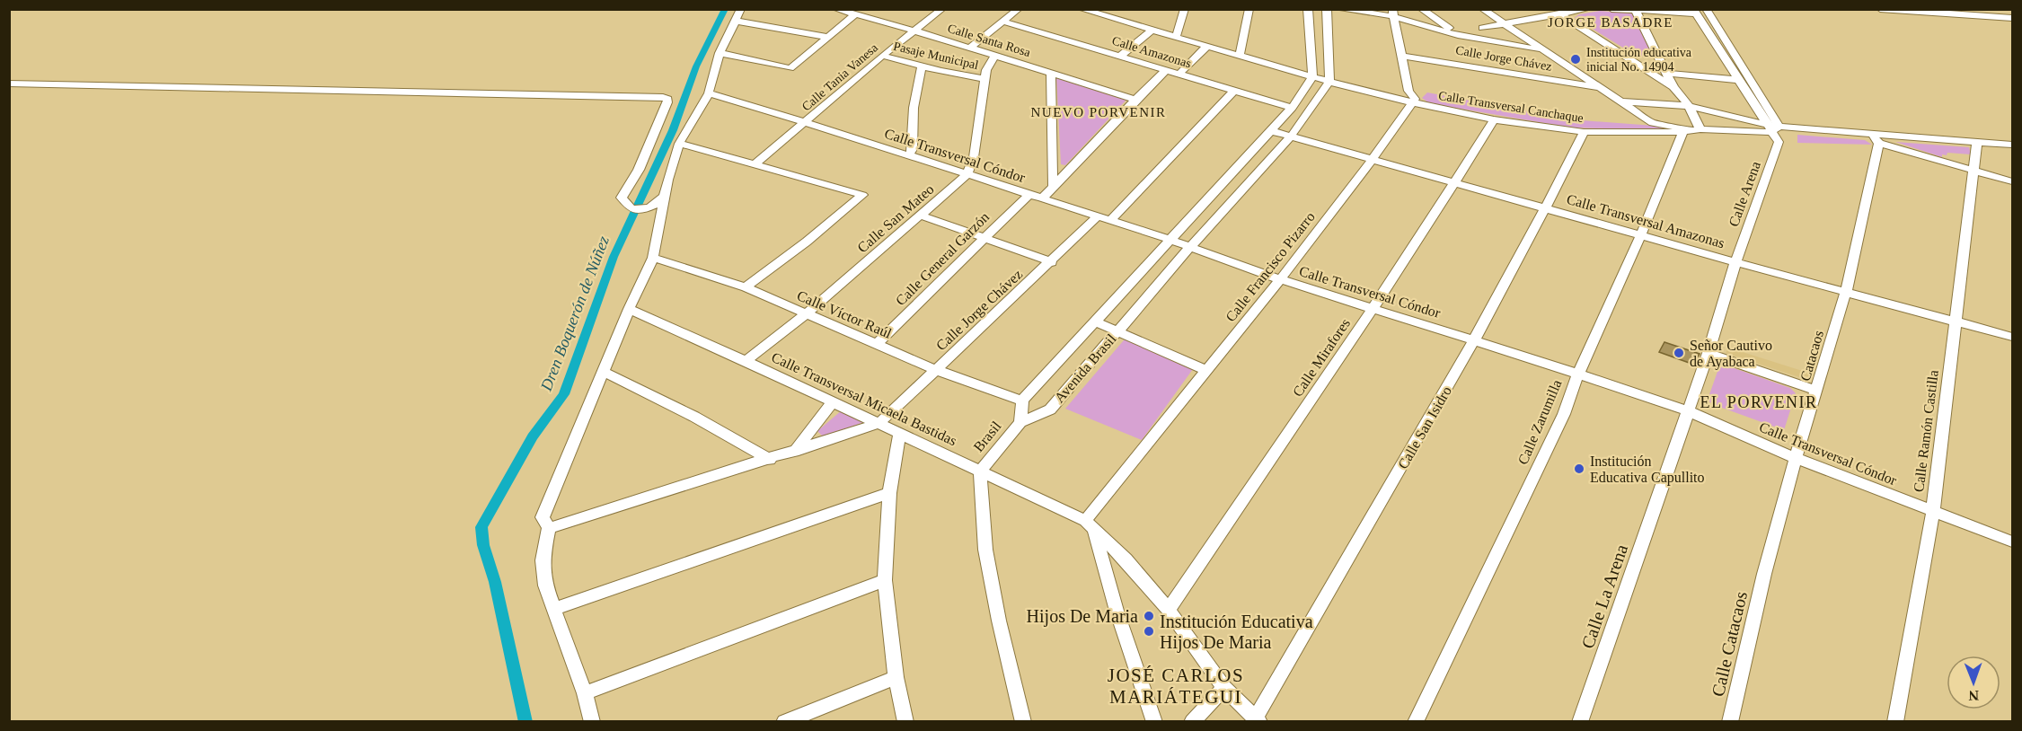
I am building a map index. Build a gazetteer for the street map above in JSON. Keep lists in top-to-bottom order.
{
  "streets": {
    "street": [
      "Calle Santa Rosa",
      "Calle Amazonas",
      "Pasaje Municipal",
      "Calle Jorge Chávez",
      "Calle Tania Vanesa",
      "Calle Transversal Canchaque",
      "Calle Transversal Cóndor",
      "Calle Arena",
      "Calle San Mateo",
      "Calle Transversal Amazonas",
      "Calle General Garzón",
      "Calle Francisco Pizarro",
      "Calle Víctor Raúl",
      "Catacaos",
      "Calle Mirafores",
      "Avenida Brasil",
      "Calle Transversal Micaela Bastidas",
      "Calle Zarumilla",
      "Calle San Isidro",
      "Calle Ramón Castilla",
      "Brasil",
      "Calle La Arena",
      "Calle Catacaos"
    ]
  },
  "crossings": [
    ["Calle Santa Rosa", "Calle Tania Vanesa"],
    ["Calle Amazonas", "Calle Jorge Chávez"],
    ["Calle Amazonas", "Avenida Brasil"],
    ["Pasaje Municipal", "Calle Tania Vanesa"],
    ["Calle Jorge Chávez", "Calle Transversal Cóndor"],
    ["Calle Jorge Chávez", "Calle Víctor Raúl"],
    ["Calle Jorge Chávez", "Calle Transversal Micaela Bastidas"],
    ["Calle Tania Vanesa", "Calle Transversal Cóndor"],
    ["Calle Transversal Canchaque", "Calle Arena"],
    ["Calle Transversal Canchaque", "Calle Francisco Pizarro"],
    ["Calle Transversal Canchaque", "Catacaos"],
    ["Calle Transversal Canchaque", "Calle Mirafores"],
    ["Calle Transversal Canchaque", "Avenida Brasil"],
    ["Calle Transversal Canchaque", "Calle Zarumilla"],
    ["Calle Transversal Canchaque", "Calle San Isidro"],
    ["Calle Transversal Canchaque", "Calle Ramón Castilla"],
    ["Calle Transversal Cóndor", "Calle Arena"],
    ["Calle Transversal Cóndor", "Calle San Mateo"],
    ["Calle Transversal Cóndor", "Calle General Garzón"],
    ["Calle Transversal Cóndor", "Calle Francisco Pizarro"],
    ["Calle Transversal Cóndor", "Catacaos"],
    ["Calle Transversal Cóndor", "Calle Mirafores"],
    ["Calle Transversal Cóndor", "Avenida Brasil"],
    ["Calle Transversal Cóndor", "Calle Zarumilla"],
    ["Calle Transversal Cóndor", "Calle San Isidro"],
    ["Calle Transversal Cóndor", "Calle Ramón Castilla"],
    ["Calle Arena", "Calle Transversal Amazonas"],
    ["Calle Arena", "Calle La Arena"],
    ["Calle San Mateo", "Calle Víctor Raúl"],
    ["Calle San Mateo", "Calle Transversal Micaela Bastidas"],
    ["Calle Transversal Amazonas", "Calle Francisco Pizarro"],
    ["Calle Transversal Amazonas", "Catacaos"],
    ["Calle Transversal Amazonas", "Calle Mirafores"],
    ["Calle Transversal Amazonas", "Avenida Brasil"],
    ["Calle Transversal Amazonas", "Calle Zarumilla"],
    ["Calle Transversal Amazonas", "Calle San Isidro"],
    ["Calle Transversal Amazonas", "Calle Ramón Castilla"],
    ["Calle General Garzón", "Calle Víctor Raúl"],
    ["Calle Francisco Pizarro", "Calle Transversal Micaela Bastidas"],
    ["Calle Víctor Raúl", "Avenida Brasil"],
    ["Catacaos", "Calle Catacaos"],
    ["Calle Mirafores", "Calle Transversal Micaela Bastidas"],
    ["Avenida Brasil", "Brasil"],
    ["Calle Transversal Micaela Bastidas", "Calle San Isidro"],
    ["Calle Transversal Micaela Bastidas", "Brasil"]
  ],
  "districts": [
    "JORGE BASADRE",
    "NUEVO PORVENIR",
    "EL PORVENIR",
    "JOSÉ CARLOS MARIÁTEGUI"
  ],
  "water": ["Dren Boquerón de Núñez"],
  "places": [
    "Institución educativa inicial No. 14904",
    "Señor Cautivo de Ayabaca",
    "Institución Educativa Capullito",
    "Hijos De Maria",
    "Institución Educativa Hijos De Maria"
  ],
  "north": "bottom"
}
